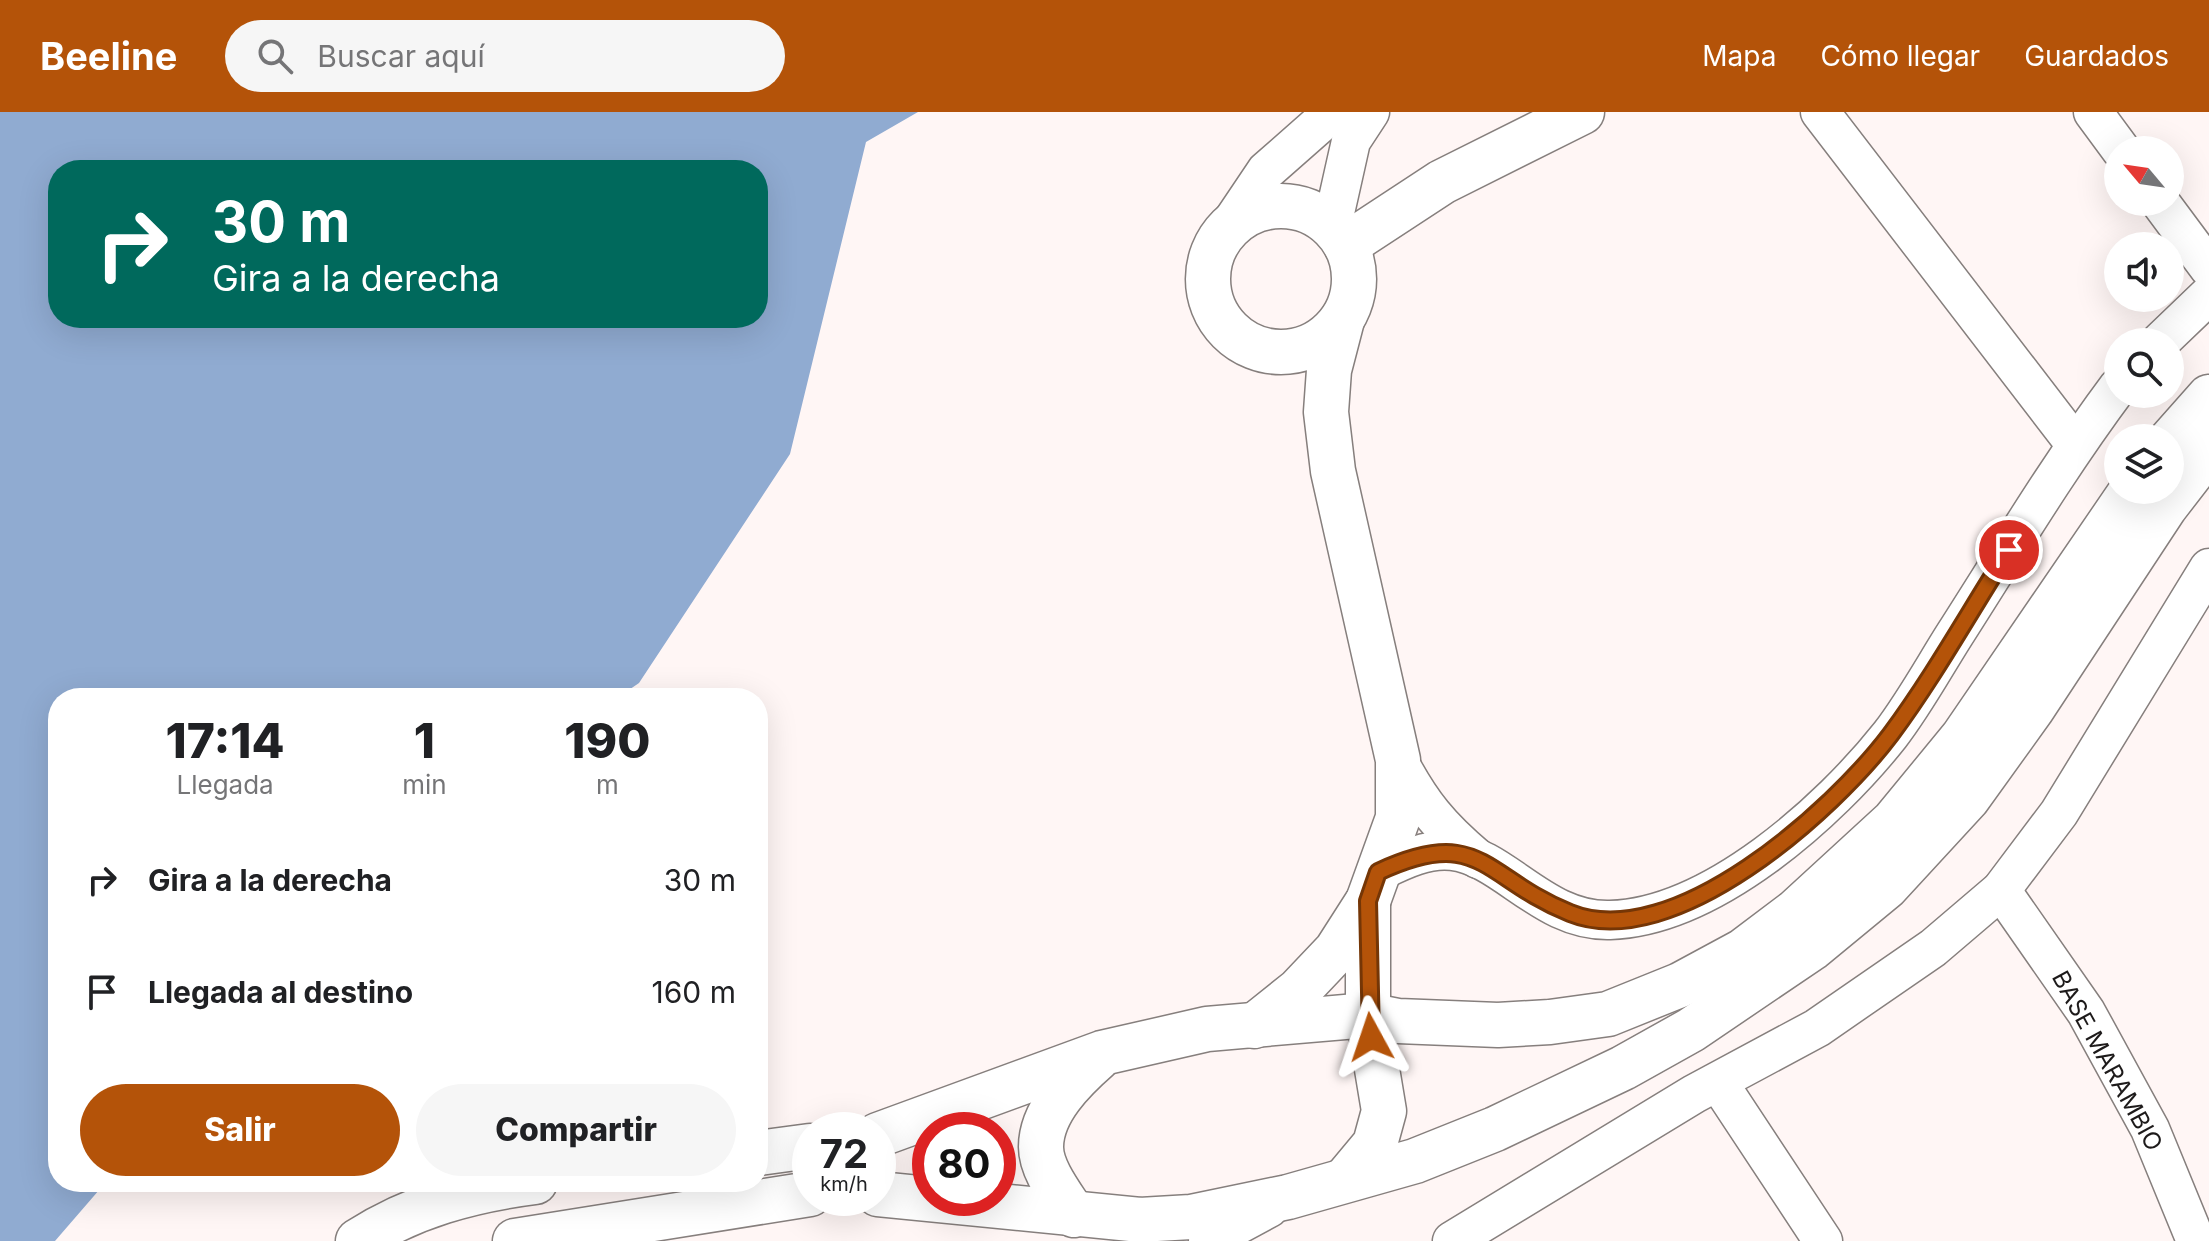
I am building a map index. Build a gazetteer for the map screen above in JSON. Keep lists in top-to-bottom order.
{
  "streets": {
    "street": ["BASE MARAMBIO"]
  },
  "north": "top left",
  "page": {
    "header": "Beeline",
    "search": "Buscar aquí",
    "nav": ["Mapa", "Cómo llegar", "Guardados"],
    "turn": ["30 m", "Gira a la derecha"],
    "eta": [
      "17:14",
      "Llegada",
      "1",
      "min",
      "190",
      "m"
    ],
    "list": [
      {
        "name": "Gira a la derecha",
        "value": "30 m"
      },
      {
        "name": "Llegada al destino",
        "value": "160 m"
      }
    ],
    "buttons": ["Salir", "Compartir"],
    "speed": "72 km/h",
    "limit": "80"
  }
}
